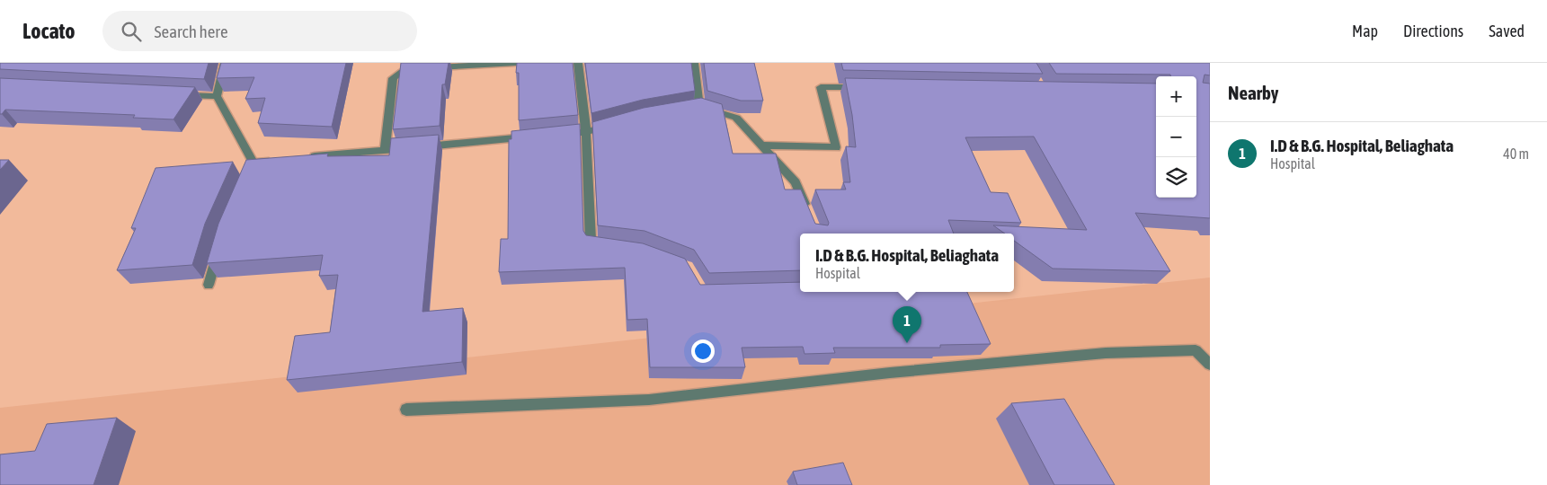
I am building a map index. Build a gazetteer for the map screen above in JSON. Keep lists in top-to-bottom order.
{
  "page": {
    "header": "Locato",
    "search": "Search here",
    "nav": ["Map", "Directions", "Saved"],
    "heading": "Nearby",
    "map_buttons": ["+", "−"],
    "list": [
      {
        "mark": "1",
        "name": "I.D & B.G. Hospital, Beliaghata",
        "note": "Hospital",
        "value": "40 m"
      }
    ],
    "popup": ["I.D & B.G. Hospital, Beliaghata", "Hospital"],
    "pins": "1"
  }
}
